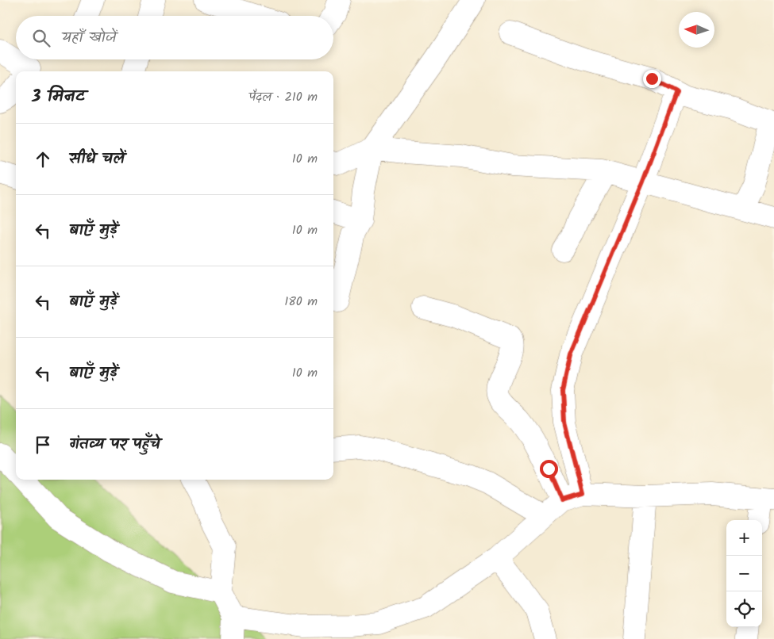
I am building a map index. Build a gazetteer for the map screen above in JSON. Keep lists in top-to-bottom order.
{
  "north": "left",
  "page": {
    "search": "यहाँ खोजें",
    "heading": ["3 मिनट", "पैदल · 210 m"],
    "list": [
      ["सीधे चलें", "10 m"],
      ["बाएँ मुड़ें", "10 m"],
      ["बाएँ मुड़ें", "180 m"],
      ["बाएँ मुड़ें", "10 m"],
      "गंतव्य पर पहुँचे"
    ],
    "map_buttons": ["+", "−"]
  }
}
